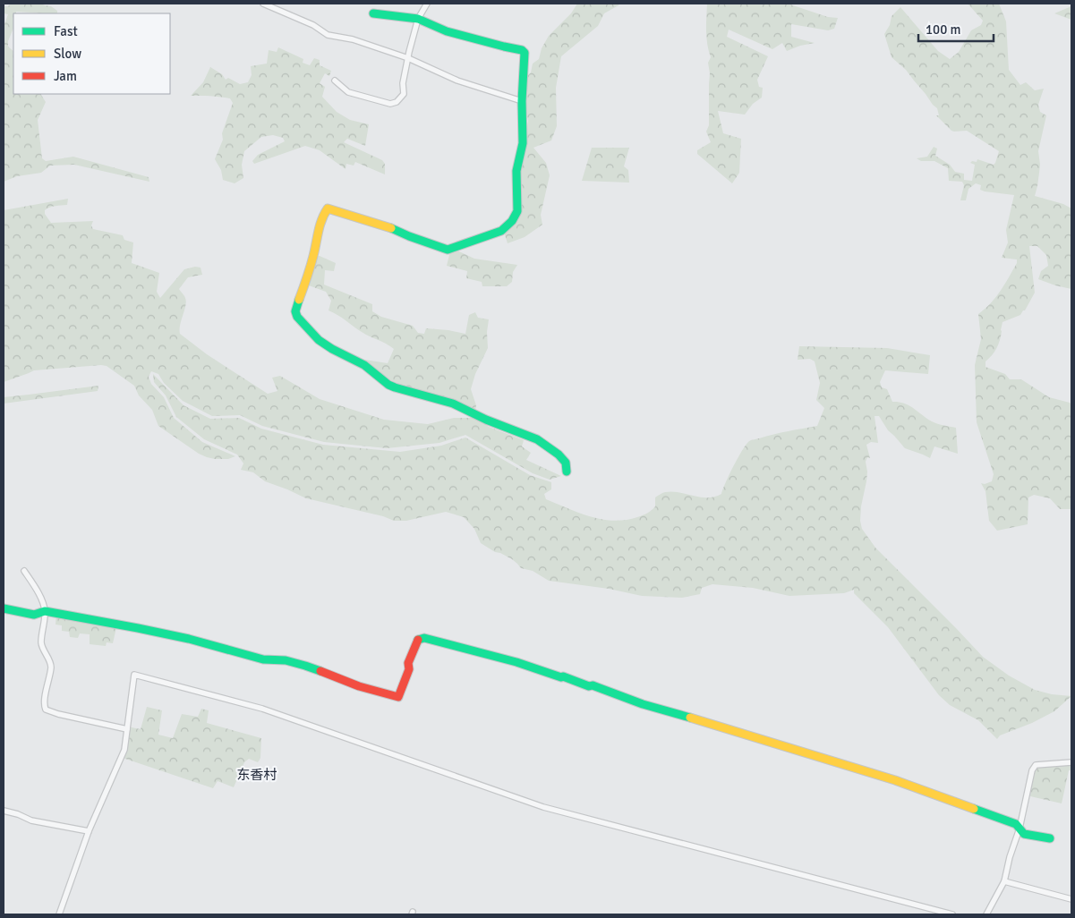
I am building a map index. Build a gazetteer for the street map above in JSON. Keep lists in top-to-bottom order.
{
  "districts": ["东香村"],
  "legend": ["Fast", "Slow", "Jam"],
  "scale_bar": "100 m"
}
